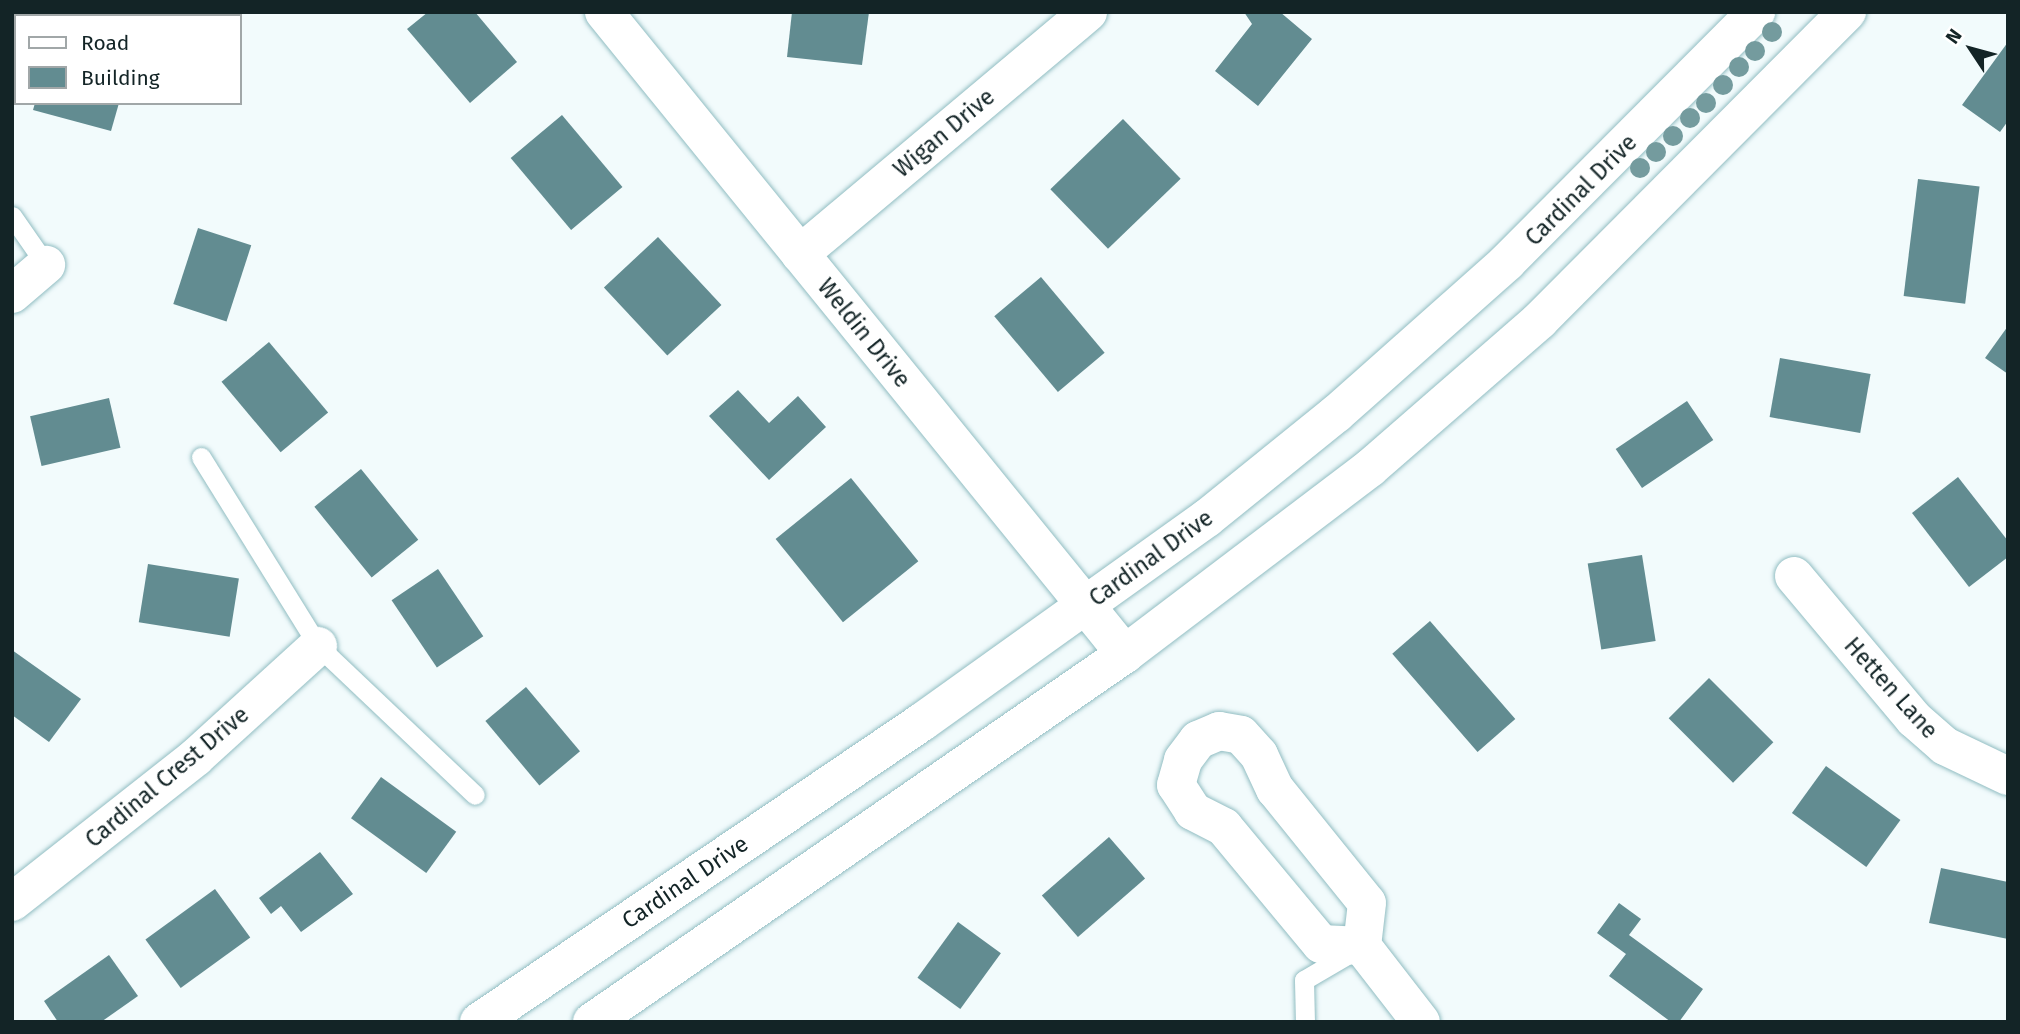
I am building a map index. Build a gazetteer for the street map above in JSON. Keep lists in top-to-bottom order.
{
  "streets": {
    "main road": [
      "Wigan Drive",
      "Cardinal Drive",
      "Weldin Drive",
      "Hetten Lane",
      "Cardinal Crest Drive"
    ]
  },
  "crossings": [
    ["Wigan Drive", "Weldin Drive"],
    ["Cardinal Drive", "Weldin Drive"]
  ],
  "legend": ["Road", "Building"],
  "north": "top left"
}
